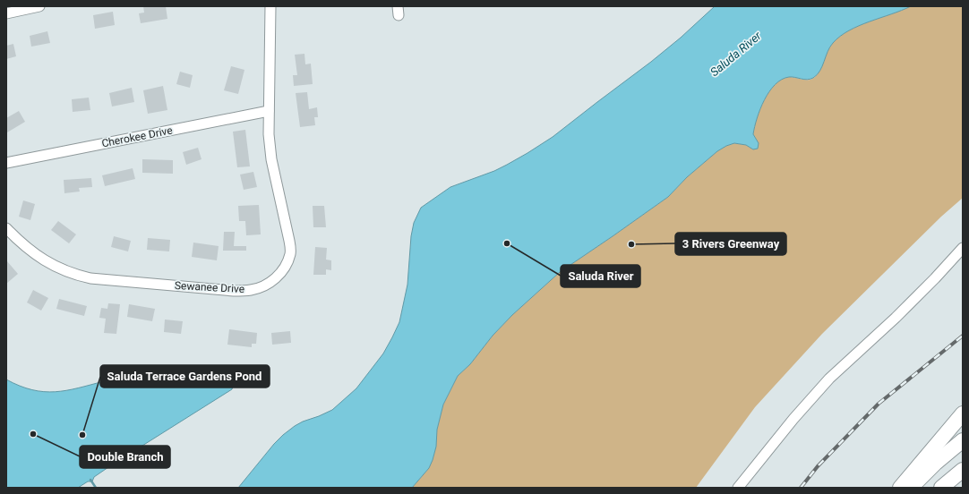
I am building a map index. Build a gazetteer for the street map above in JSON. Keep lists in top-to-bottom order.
{
  "streets": {
    "street": ["Cherokee Drive", "Sewanee Drive"]
  },
  "crossings": [
    ["Cherokee Drive", "Sewanee Drive"]
  ],
  "water": ["Saluda River"],
  "places": [
    "Saluda River",
    "3 Rivers Greenway",
    "Double Branch",
    "Saluda Terrace Gardens Pond"
  ]
}
